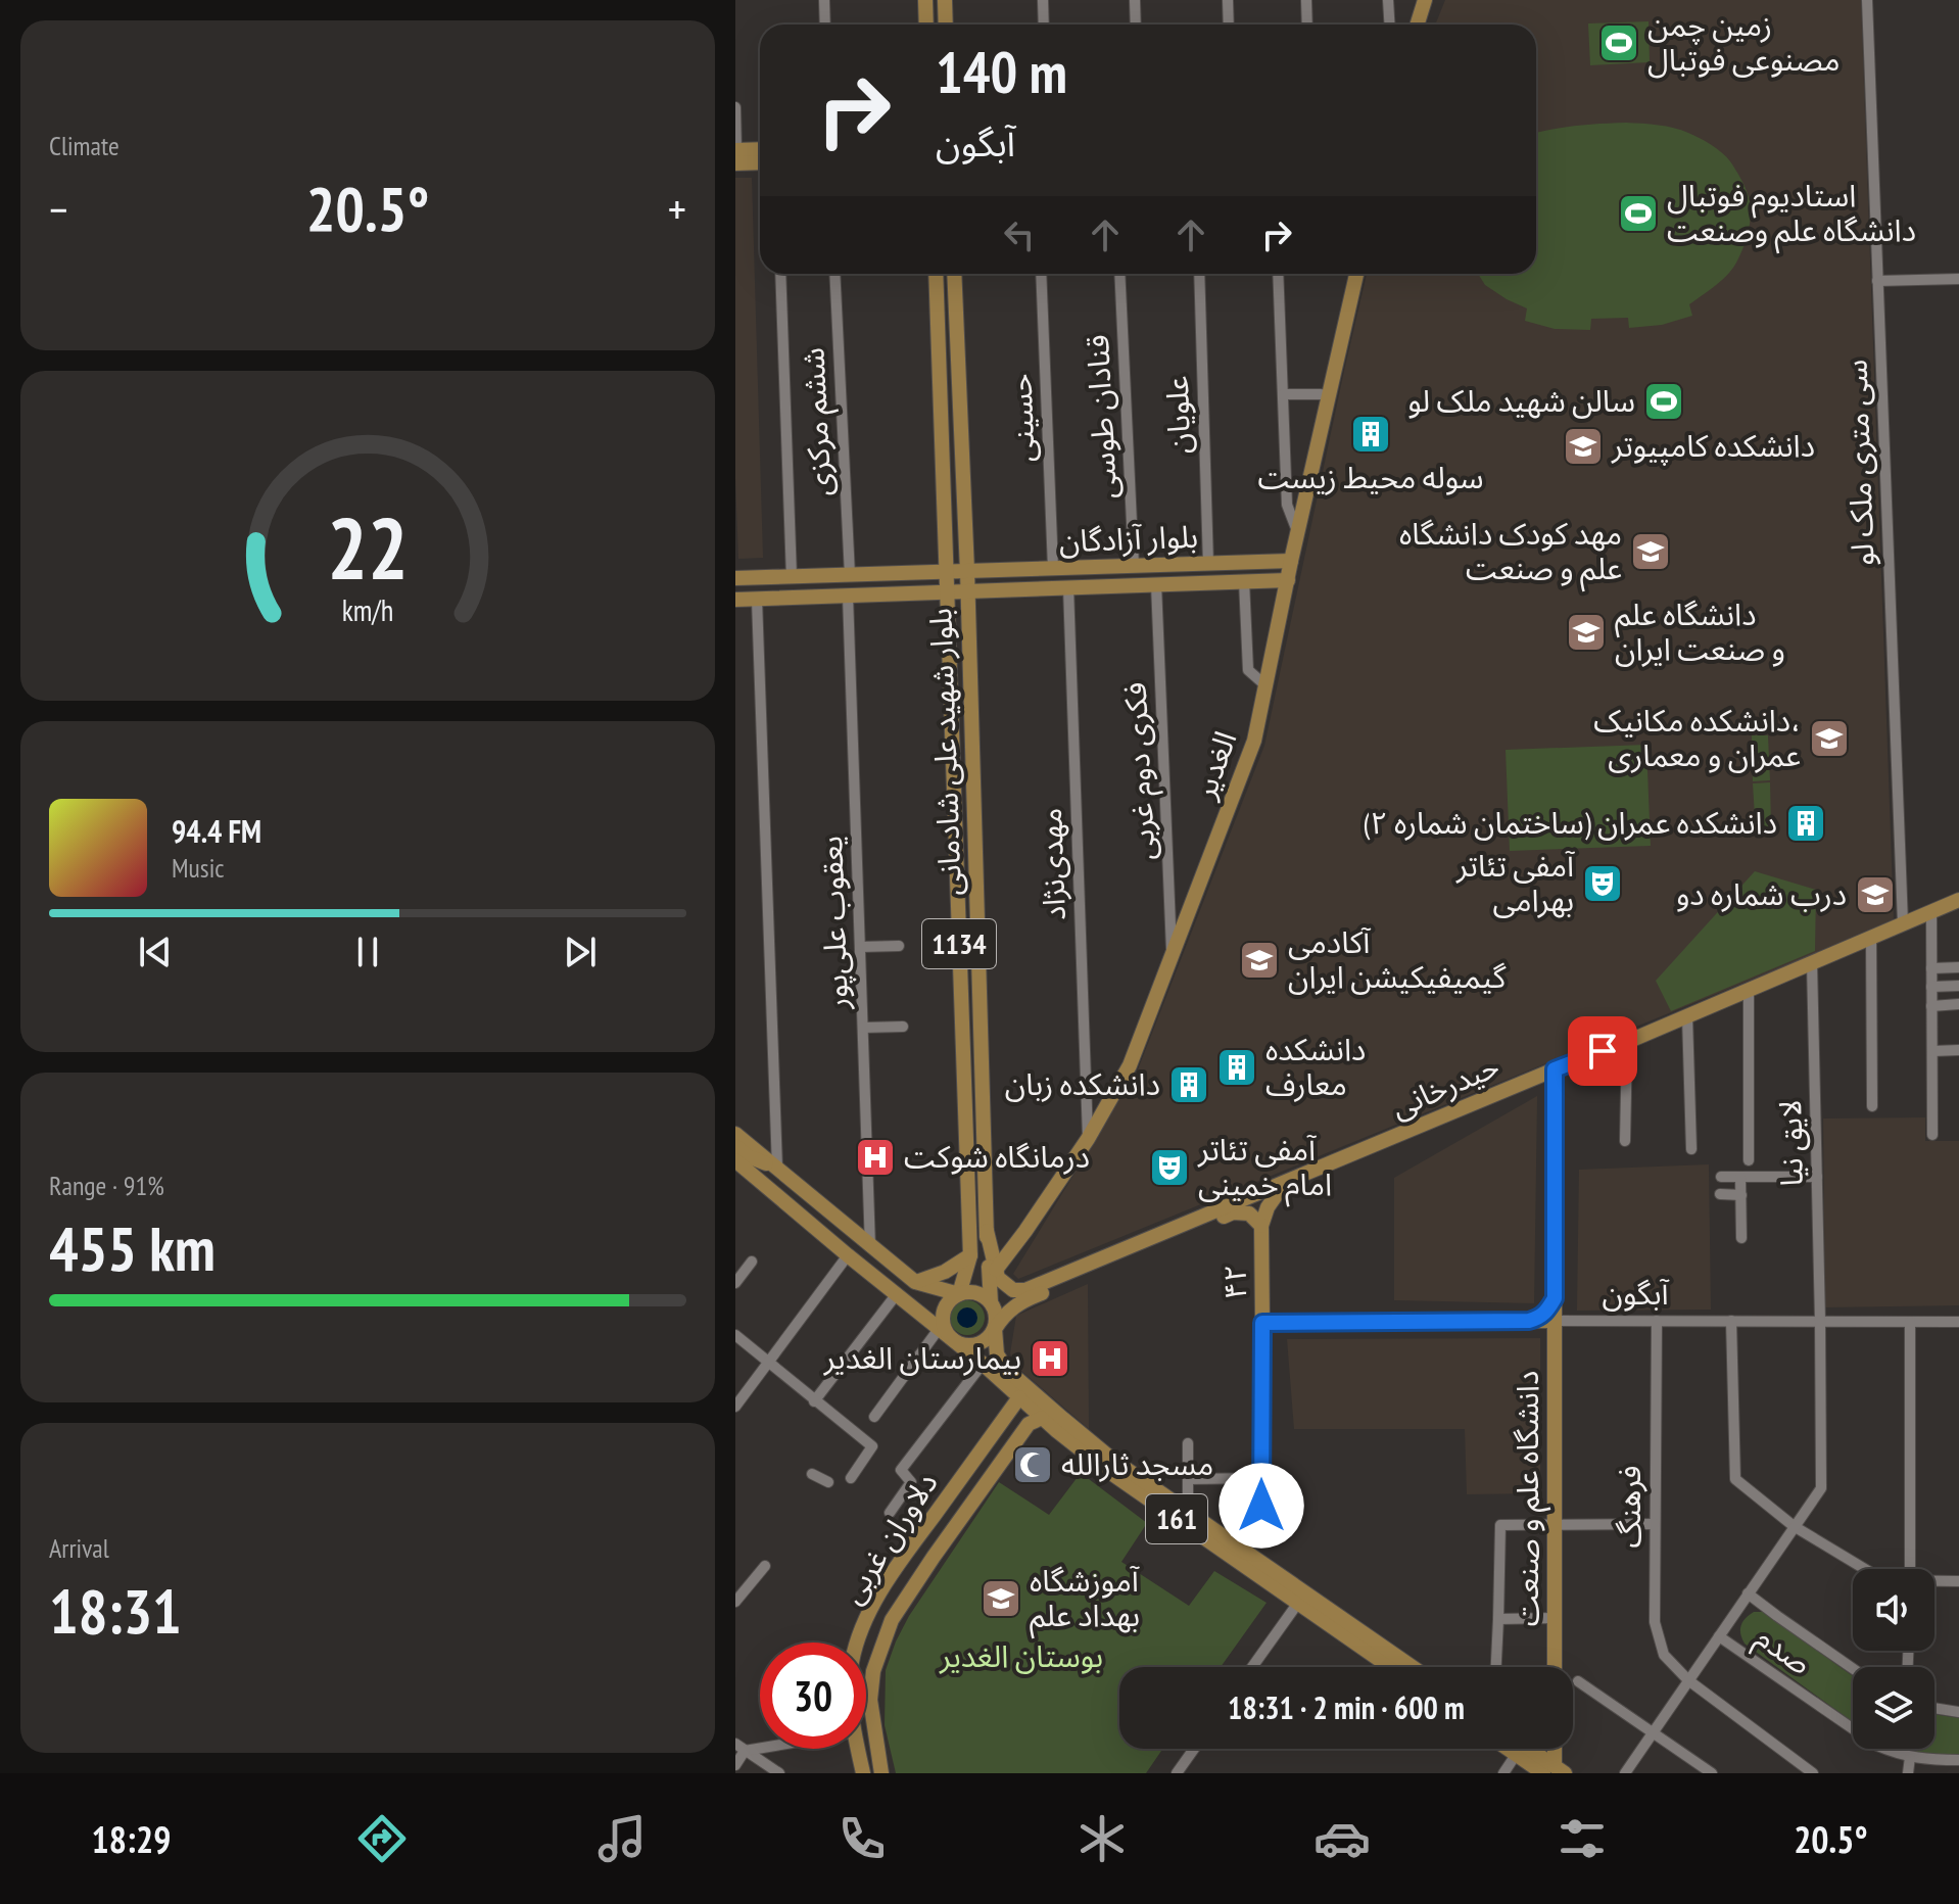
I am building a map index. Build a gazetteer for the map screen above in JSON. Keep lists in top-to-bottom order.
{
  "streets": {
    "main road": [
      "بلوار آزادگان",
      "بلوار شهید علی شادمانی",
      "الغدیر",
      "1134",
      "حیدرخانی",
      "۴۲",
      "آبگون",
      "دانشگاه علم و صنعت",
      "161",
      "دلاوران غربی"
    ],
    "street": [
      "علویان",
      "قنادان طوسی",
      "حسینی",
      "ششم مرکزی",
      "سی متری ملک لو",
      "فکری دوم غربی",
      "مهدی‌نژاد",
      "یعقوب علی‌پور",
      "لایق نیا",
      "فرهنگ",
      "صدم"
    ]
  },
  "crossings": [
    ["علویان", "بلوار آزادگان"],
    ["قنادان طوسی", "بلوار آزادگان"],
    ["حسینی", "بلوار آزادگان"],
    ["سی متری ملک لو", "حیدرخانی"],
    ["بلوار آزادگان", "بلوار شهید علی شادمانی"],
    ["بلوار آزادگان", "الغدیر"],
    ["بلوار آزادگان", "فکری دوم غربی"],
    ["بلوار آزادگان", "مهدی‌نژاد"],
    ["بلوار آزادگان", "1134"],
    ["بلوار شهید علی شادمانی", "الغدیر"],
    ["بلوار شهید علی شادمانی", "1134"],
    ["بلوار شهید علی شادمانی", "حیدرخانی"],
    ["بلوار شهید علی شادمانی", "161"],
    ["الغدیر", "فکری دوم غربی"],
    ["الغدیر", "مهدی‌نژاد"],
    ["الغدیر", "حیدرخانی"],
    ["حیدرخانی", "لایق نیا"],
    ["حیدرخانی", "دانشگاه علم و صنعت"],
    ["لایق نیا", "آبگون"],
    ["لایق نیا", "صدم"],
    ["۴۲", "آبگون"],
    ["آبگون", "دانشگاه علم و صنعت"],
    ["آبگون", "فرهنگ"],
    ["161", "دلاوران غربی"]
  ],
  "parks": ["بوستان الغدیر"],
  "places": {
    "sports": ["زمین چمن مصنوعی فوتبال", "استادیوم فوتبال دانشگاه علم وصنعت", "سالن شهید ملک لو"],
    "building": [
      "سوله محیط زیست",
      "دانشکده عمران (ساختمان شماره ۲)",
      "دانشکده معارف",
      "دانشکده زبان"
    ],
    "school or university": [
      "دانشکده کامپیوتر",
      "مهد کودک دانشگاه علم و صنعت",
      "دانشگاه علم و صنعت ایران",
      "دانشکده مکانیک، عمران و معماری",
      "درب شماره دو",
      "آکادمی گیمیفیکیشن ایران",
      "آموزشگاه بهداد علم"
    ],
    "theatre": ["آمفی تئاتر بهرامی", "آمفی تئاتر امام خمینی"],
    "hospital": ["درمانگاه شوکت", "بیمارستان الغدیر"],
    "mosque": ["مسجد ثارالله"]
  },
  "page": {
    "tile": [
      "Climate",
      ["Range · 91%", "455 km"],
      ["Arrival", "18:31"]
    ],
    "turn": ["140 m", "آبگون"],
    "heat": ["−", "20.5°", "+"],
    "song": ["94.4 FM", "Music"],
    "limit": "30",
    "trip": "18:31 · 2 min · 600 m",
    "tabs": ["18:29", "20.5°"],
    "gauge": ["22", "km/h"]
  }
}
